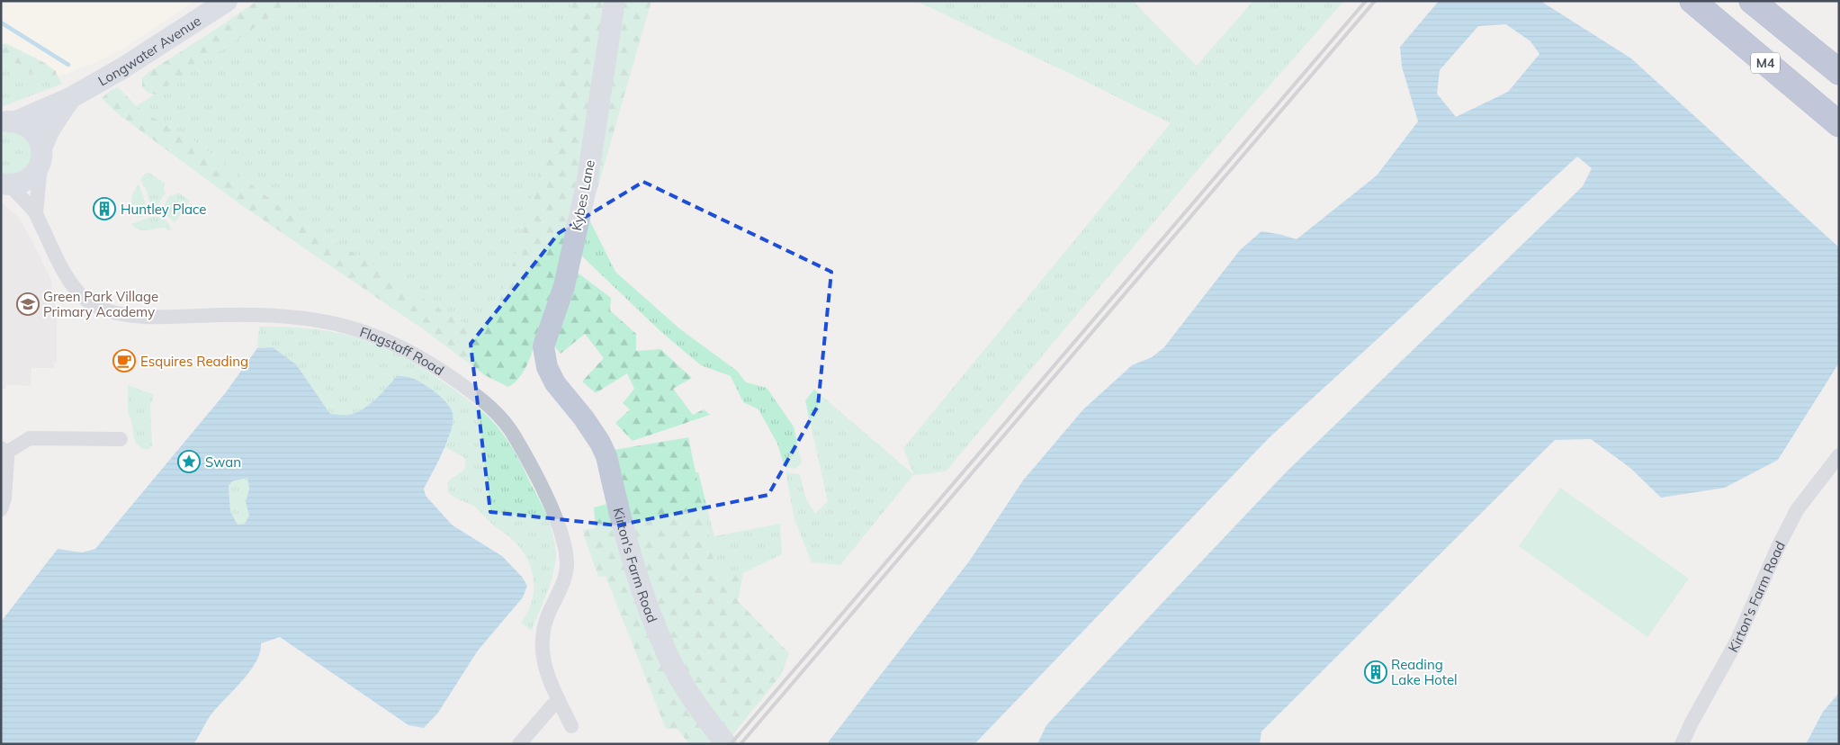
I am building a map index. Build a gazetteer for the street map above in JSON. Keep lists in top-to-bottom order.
{
  "streets": {
    "highway": ["M4"],
    "street": [
      "Longwater Avenue",
      "Kybes Lane",
      "Flagstaff Road",
      "Kirton's Farm Road"
    ]
  },
  "crossings": [
    ["Longwater Avenue", "Flagstaff Road"],
    ["Kybes Lane", "Kirton's Farm Road"]
  ],
  "places": {
    "building": ["Huntley Place", "Reading Lake Hotel"],
    "school or university": ["Green Park Village Primary Academy"],
    "cafe": ["Esquires Reading"],
    "place": ["Swan"]
  }
}
